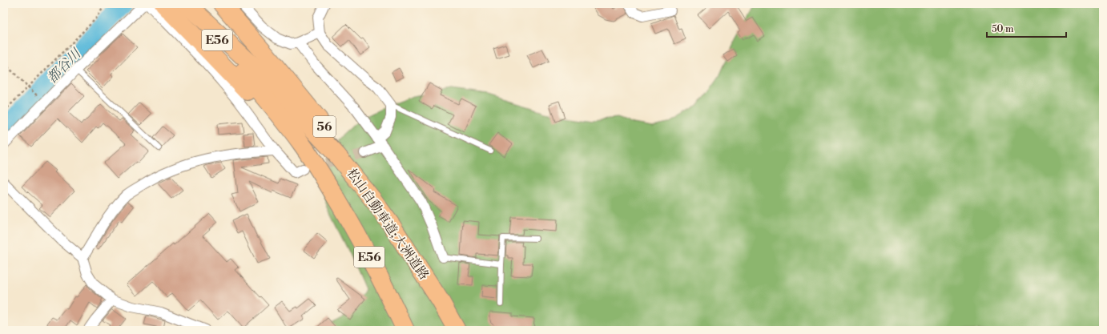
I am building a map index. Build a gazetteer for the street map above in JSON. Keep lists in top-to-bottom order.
{
  "streets": {
    "highway": ["E56", "松山自動車道;大洲道路"]
  },
  "water": ["都谷川"],
  "scale_bar": "50 m"
}
